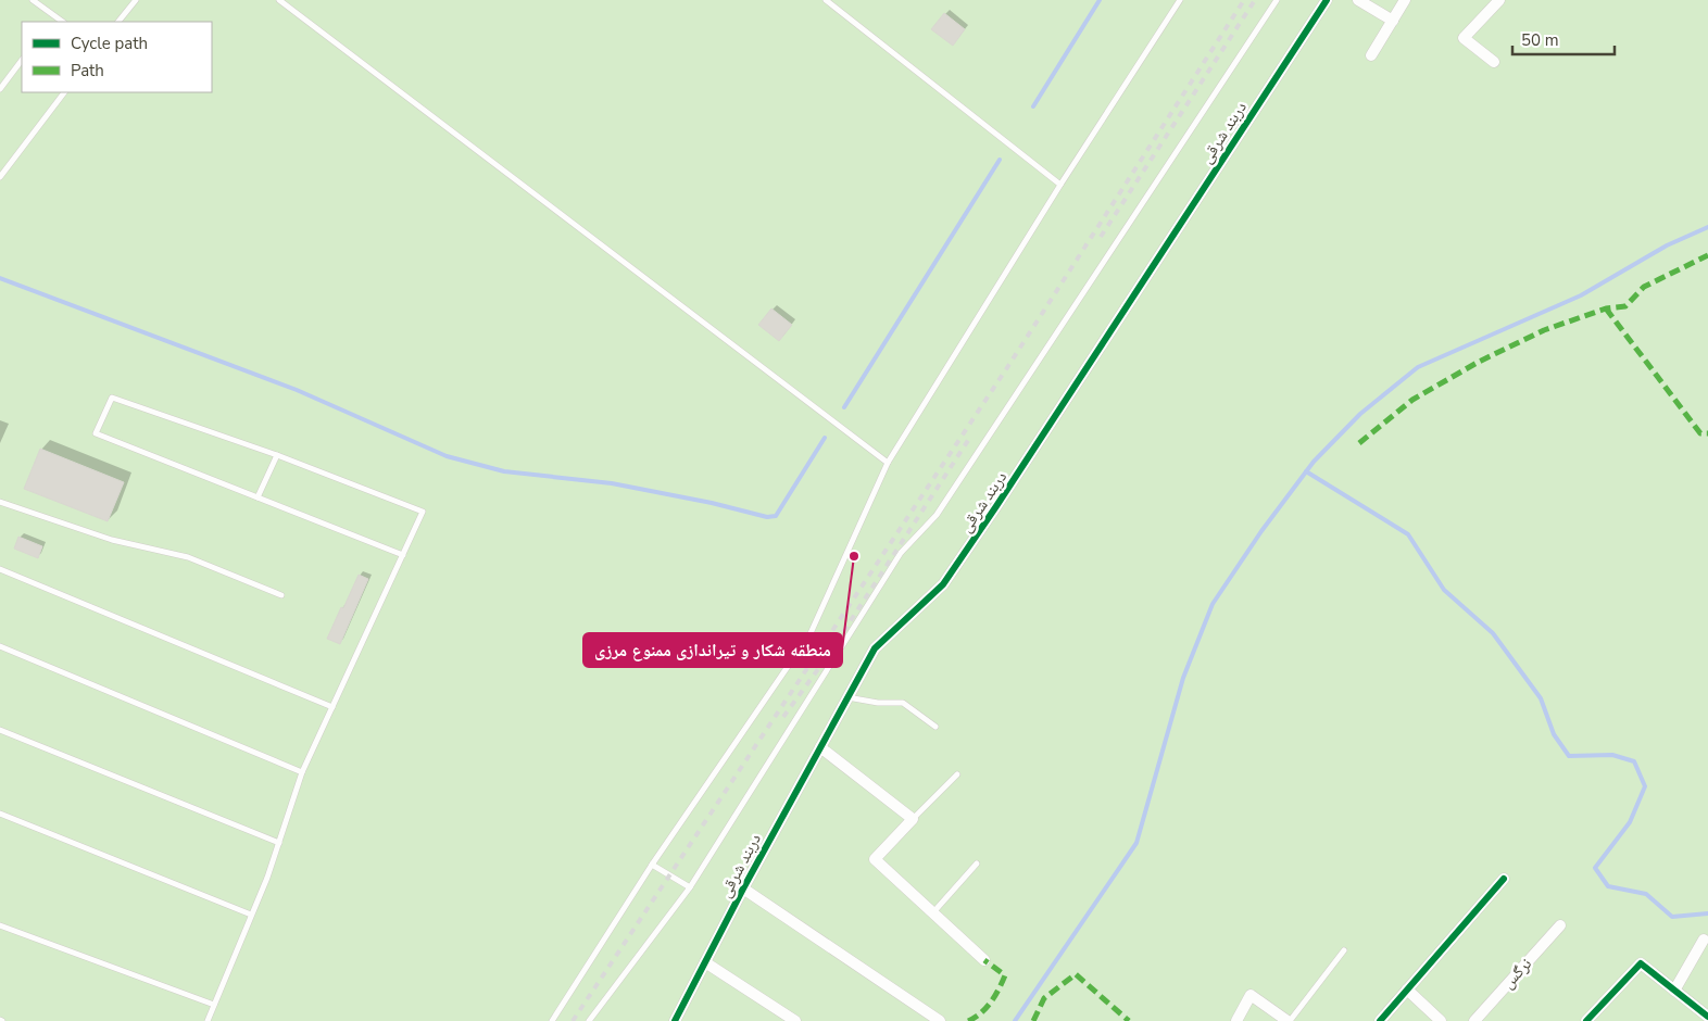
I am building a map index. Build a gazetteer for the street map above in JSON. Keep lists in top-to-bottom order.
{
  "streets": {
    "street": ["دربند شرقی", "نرگس"]
  },
  "places": ["منطقه شکار و تیراندازی ممنوع مرزی"],
  "legend": ["Cycle path", "Path"],
  "scale_bar": "50 m"
}
